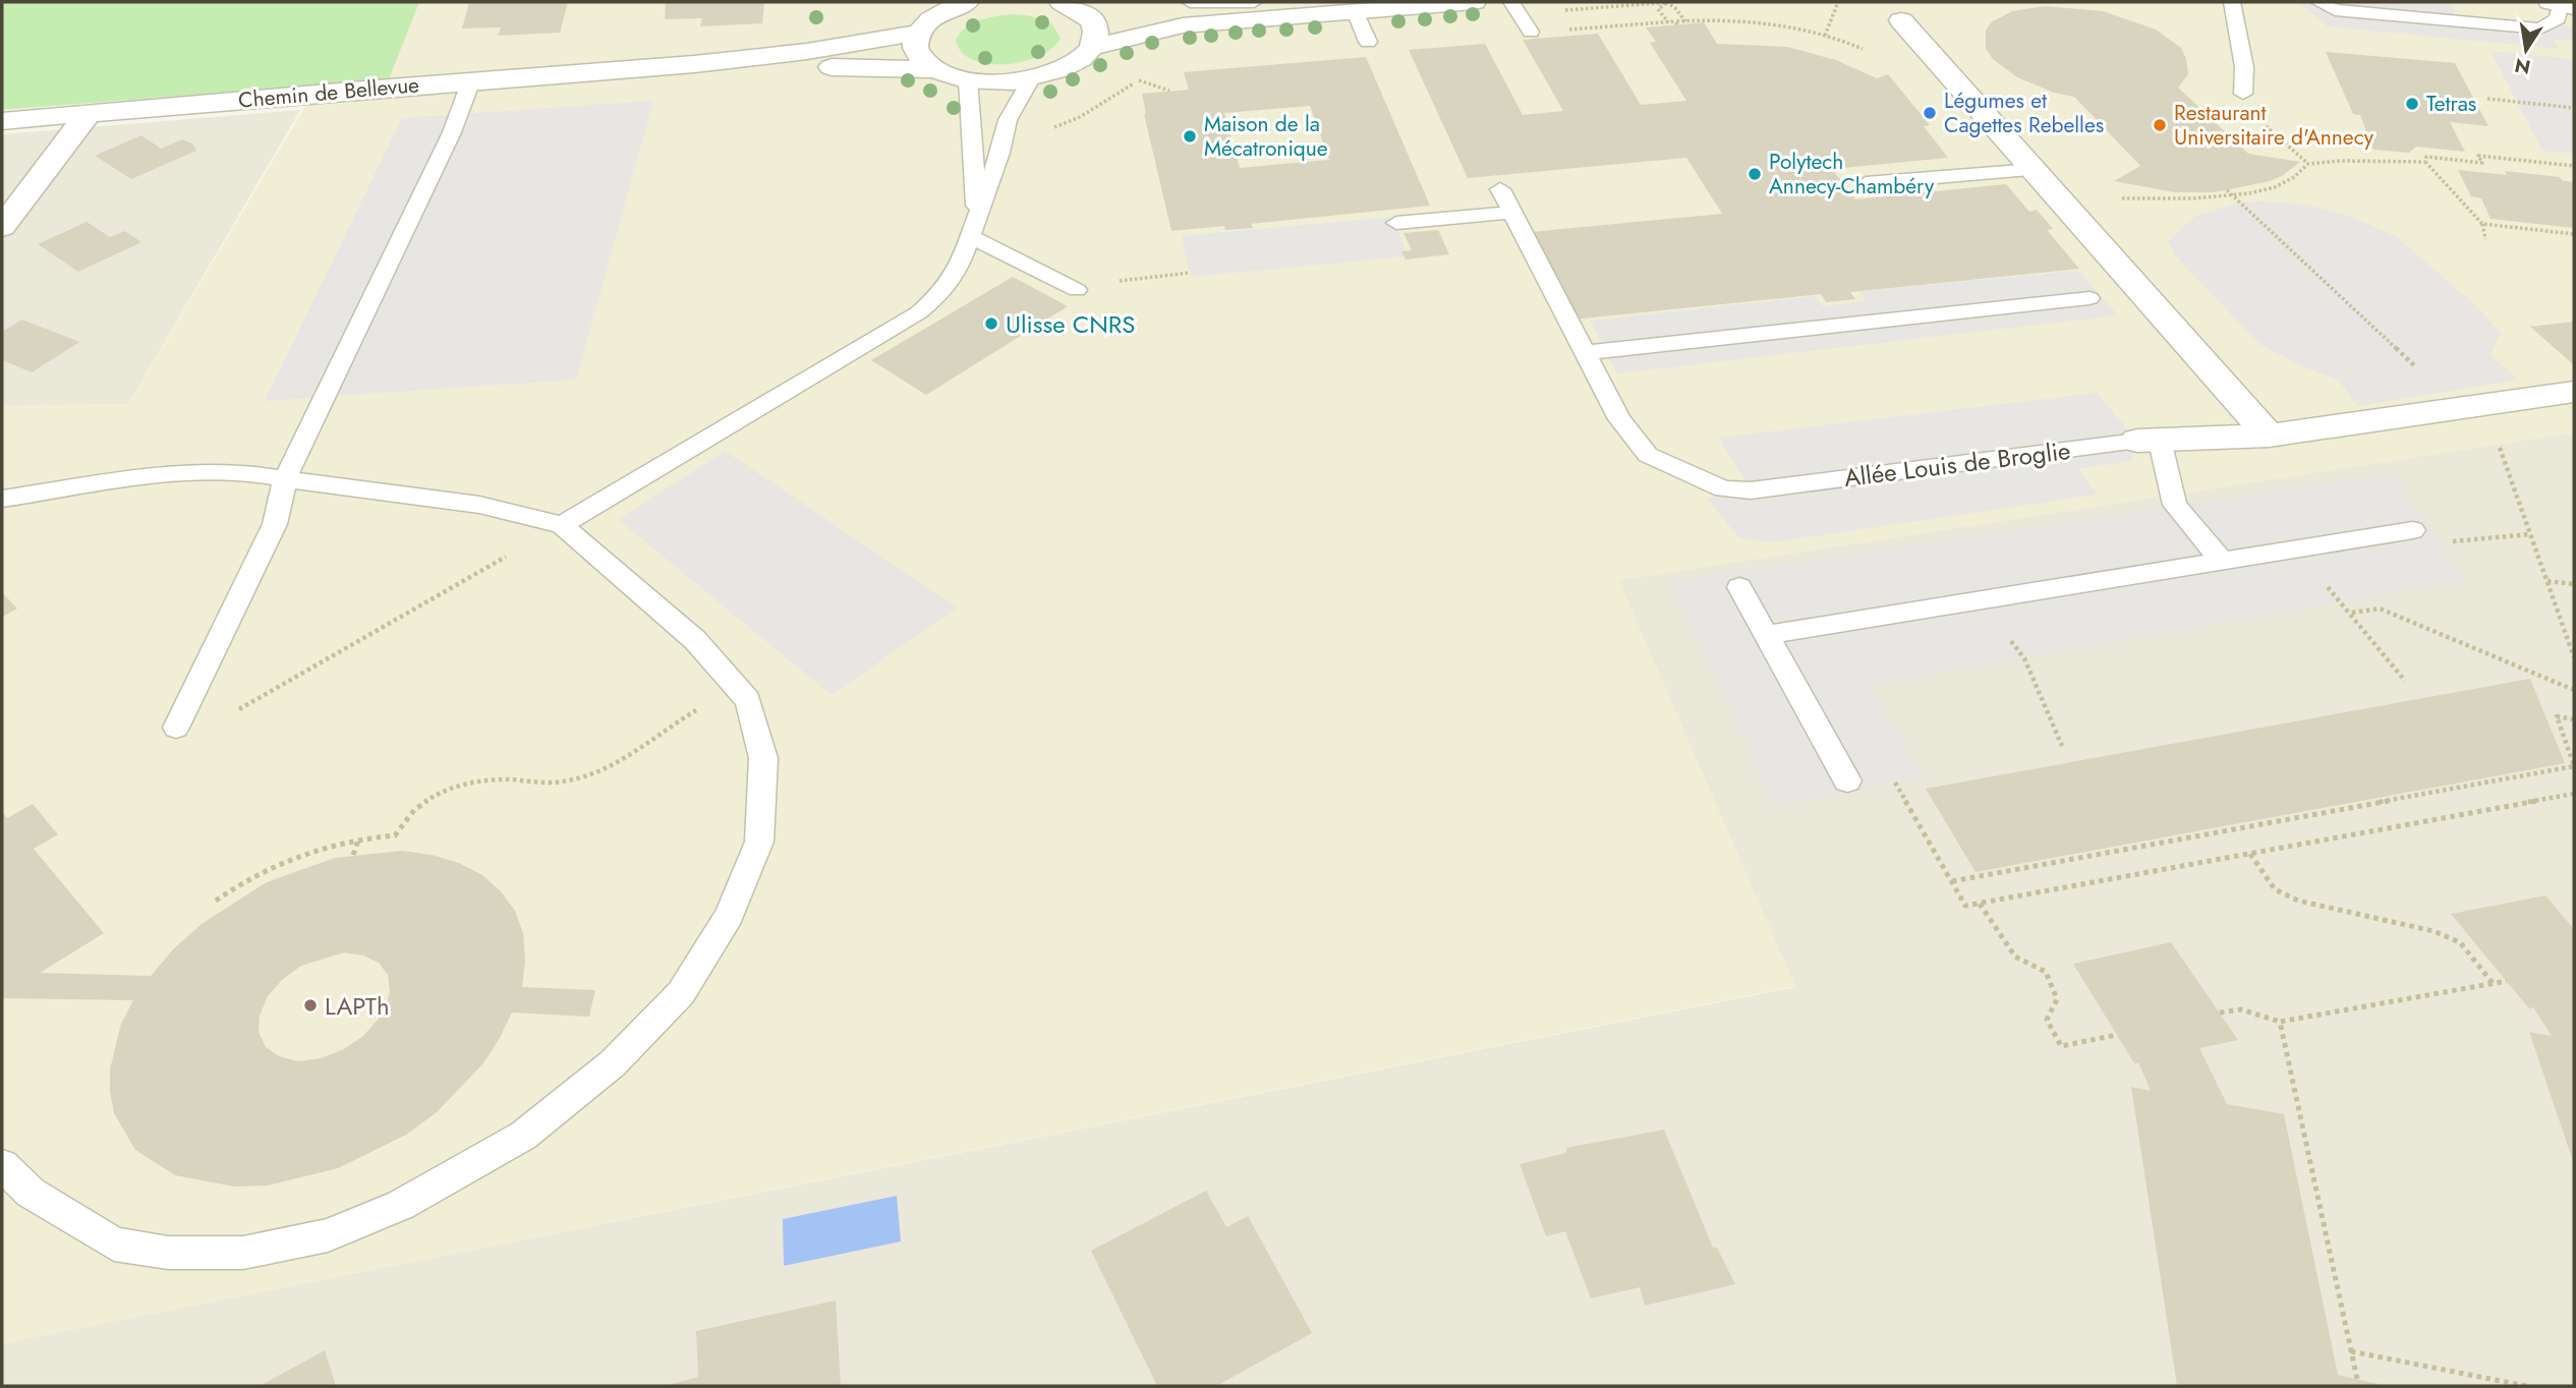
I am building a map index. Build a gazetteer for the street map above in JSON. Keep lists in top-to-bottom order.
{
  "streets": {
    "street": ["Chemin de Bellevue", "Allée Louis de Broglie"]
  },
  "places": [
    "Tetras",
    "Légumes et Cagettes Rebelles",
    "Restaurant Universitaire d'Annecy",
    "Maison de la Mécatronique",
    "Polytech Annecy-Chambéry",
    "Ulisse CNRS",
    "LAPTh"
  ],
  "north": "bottom"
}
